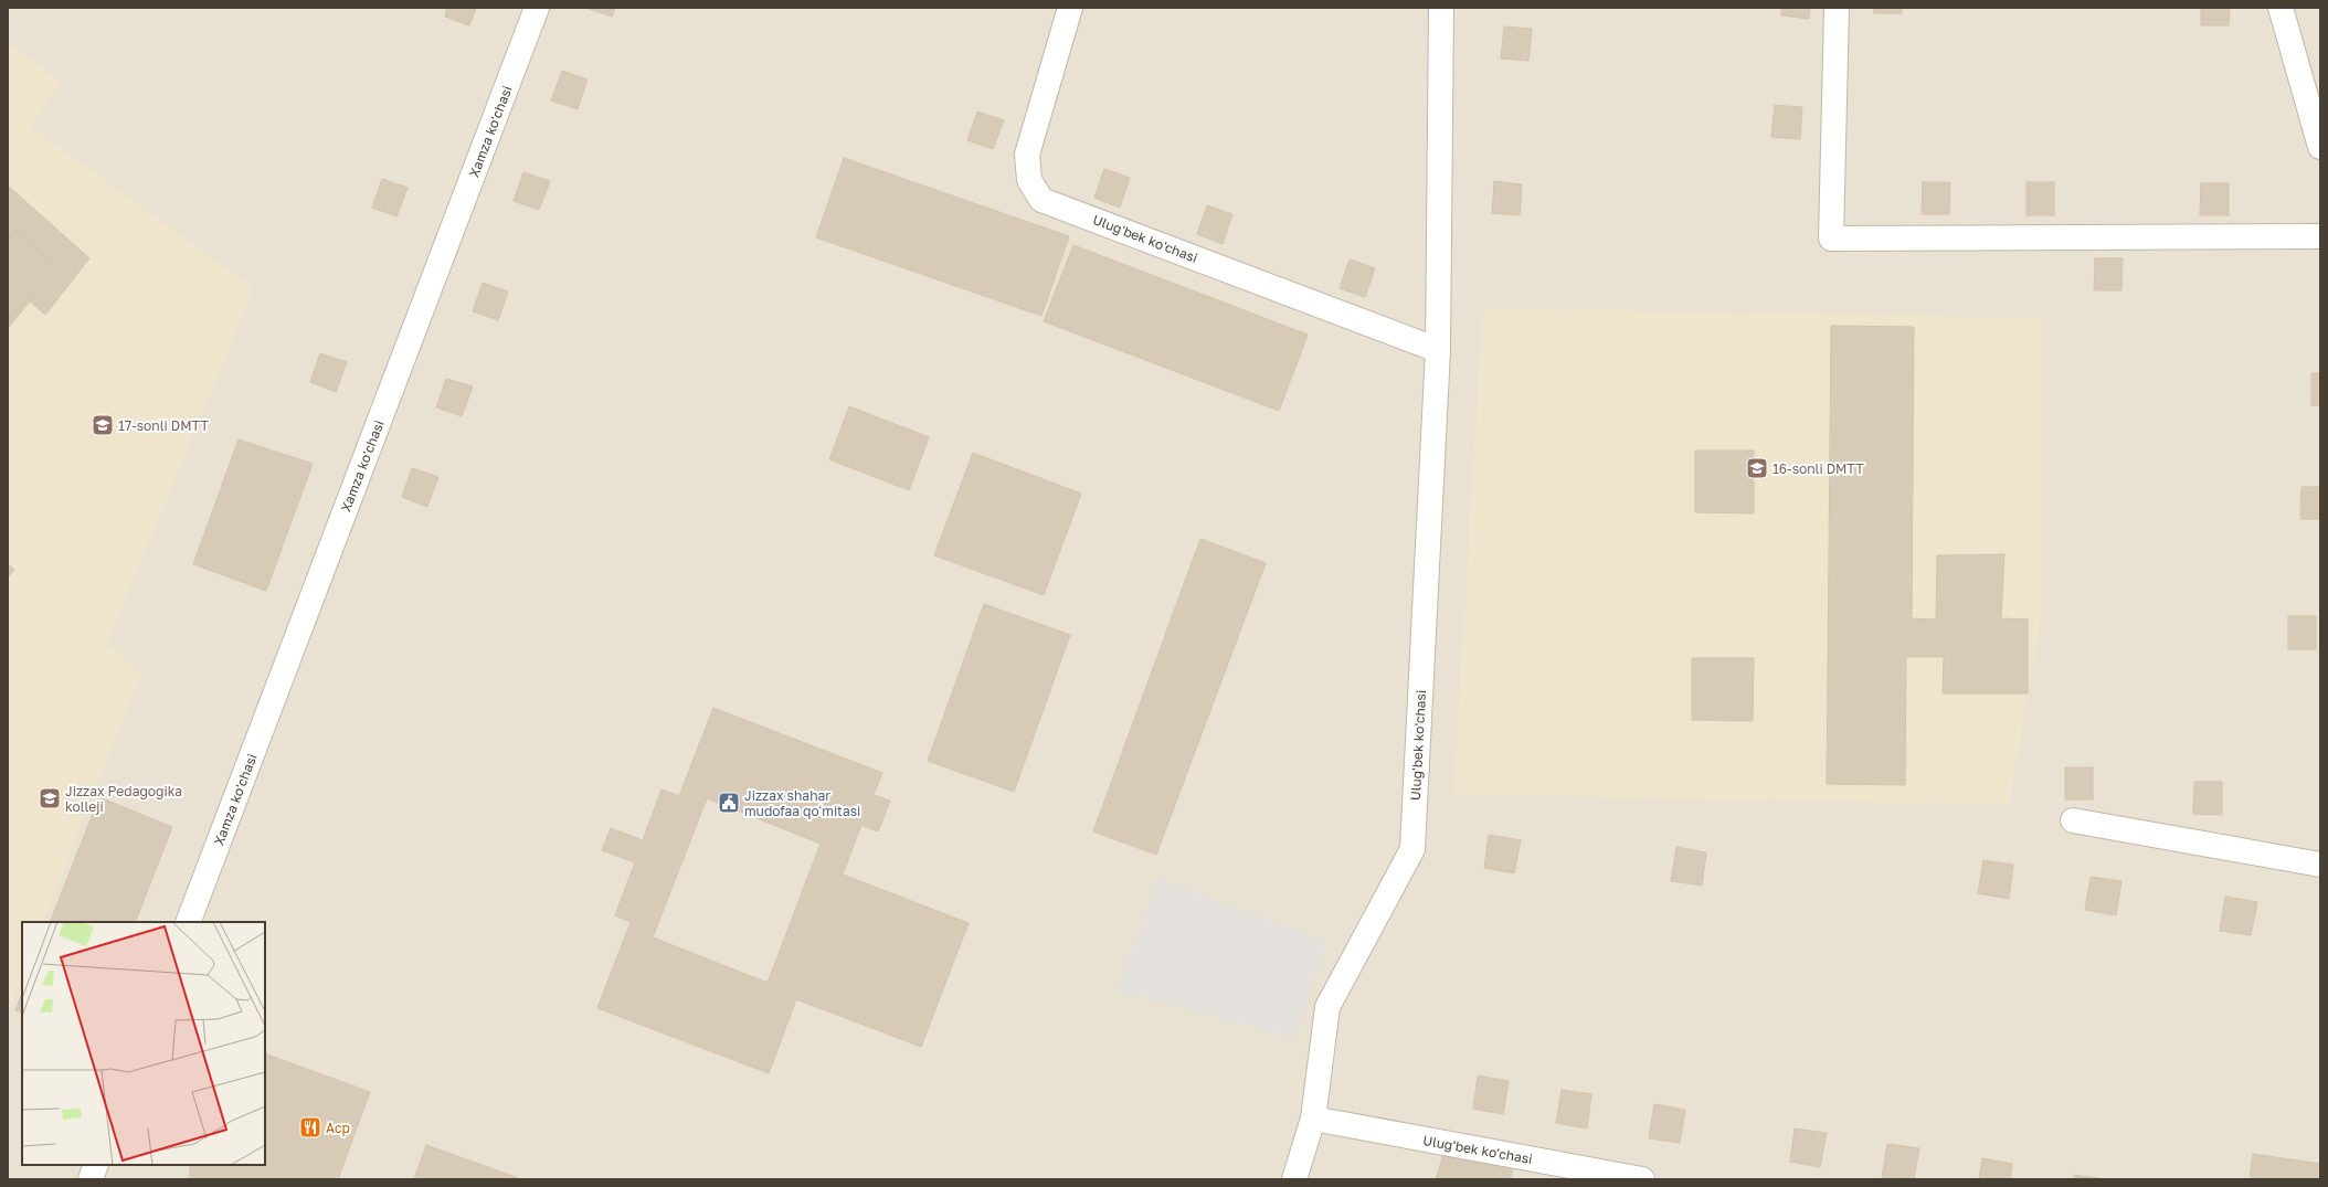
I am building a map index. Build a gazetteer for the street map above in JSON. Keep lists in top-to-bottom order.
{
  "streets": {
    "street": ["Xamza ko'chasi", "Ulug'bek ko'chasi"]
  },
  "places": {
    "school or university": ["17-sonli DMTT", "16-sonli DMTT", "Jizzax Pedagogika kolleji"],
    "public building": ["Jizzax shahar mudofaa qoʻmitasi"],
    "restaurant": ["Аср"]
  }
}
